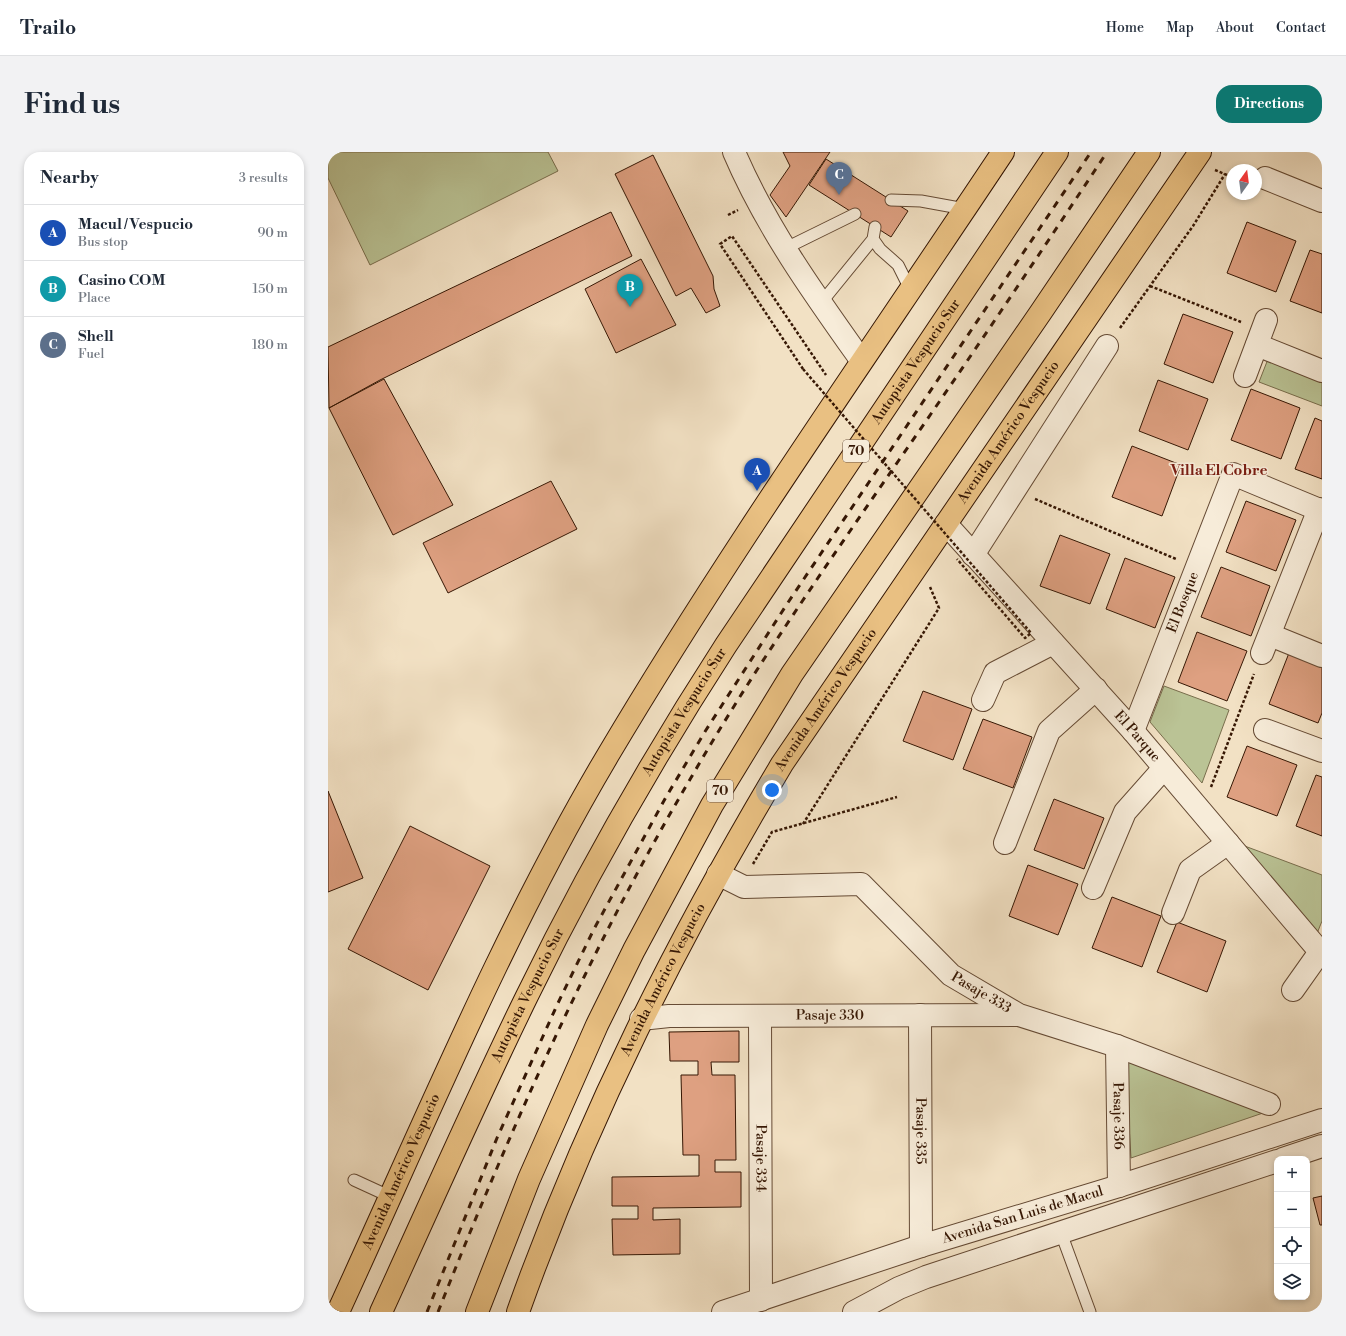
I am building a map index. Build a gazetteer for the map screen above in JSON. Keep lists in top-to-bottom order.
{
  "streets": {
    "main road": ["Autopista Vespucio Sur", "Avenida Américo Vespucio", "70"],
    "street": [
      "El Bosque",
      "El Parque",
      "Pasaje 333",
      "Pasaje 330",
      "Pasaje 336",
      "Pasaje 335",
      "Pasaje 334",
      "Avenida San Luis de Macul"
    ]
  },
  "crossings": [
    ["Avenida Américo Vespucio", "El Parque"],
    ["Avenida Américo Vespucio", "Pasaje 333"],
    ["Avenida Américo Vespucio", "Pasaje 330"],
    ["El Bosque", "El Parque"],
    ["Pasaje 333", "Pasaje 330"],
    ["Pasaje 333", "Pasaje 336"],
    ["Pasaje 330", "Pasaje 335"],
    ["Pasaje 330", "Pasaje 334"],
    ["Pasaje 336", "Avenida San Luis de Macul"],
    ["Pasaje 335", "Avenida San Luis de Macul"],
    ["Pasaje 334", "Avenida San Luis de Macul"]
  ],
  "districts": ["Villa El Cobre"],
  "north": "top",
  "page": {
    "header": "Trailo",
    "nav": [
      "Home",
      "Map",
      "About",
      "Contact"
    ],
    "buttons": "Directions",
    "title": "Find us",
    "heading": ["Nearby", "3 results"],
    "pins": ["C", "B", "A"],
    "list": [
      {
        "mark": "A",
        "name": "Macul / Vespucio",
        "note": "Bus stop",
        "value": "90 m"
      },
      {
        "mark": "B",
        "name": "Casino COM",
        "note": "Place",
        "value": "150 m"
      },
      {
        "mark": "C",
        "name": "Shell",
        "note": "Fuel",
        "value": "180 m"
      }
    ],
    "map_buttons": ["+", "−"]
  }
}
